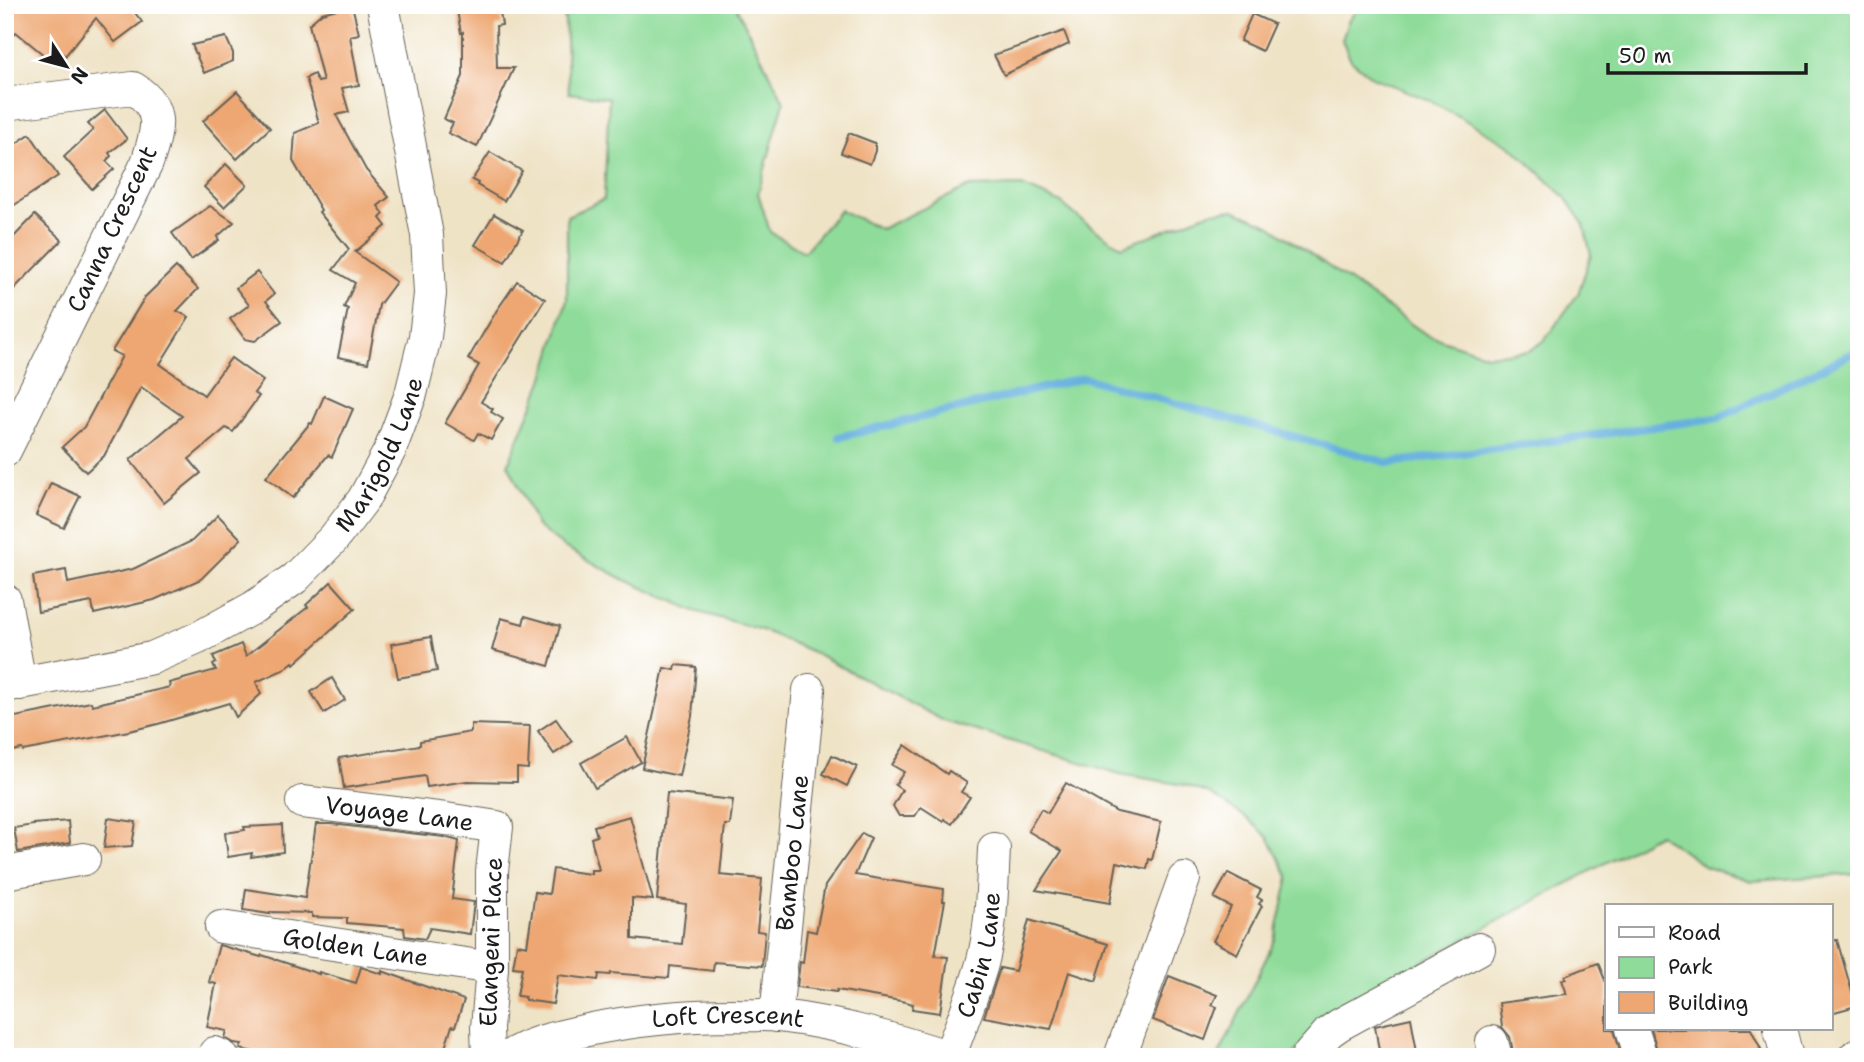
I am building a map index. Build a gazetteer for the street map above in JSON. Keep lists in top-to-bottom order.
{
  "streets": {
    "street": [
      "Canna Crescent",
      "Marigold Lane",
      "Voyage Lane",
      "Bamboo Lane",
      "Elangeni Place",
      "Golden Lane",
      "Cabin Lane",
      "Loft Crescent"
    ]
  },
  "crossings": [
    ["Voyage Lane", "Elangeni Place"],
    ["Bamboo Lane", "Loft Crescent"],
    ["Elangeni Place", "Golden Lane"],
    ["Cabin Lane", "Loft Crescent"]
  ],
  "legend": ["Road", "Park", "Building"],
  "scale_bar": "50 m",
  "north": "bottom right"
}
